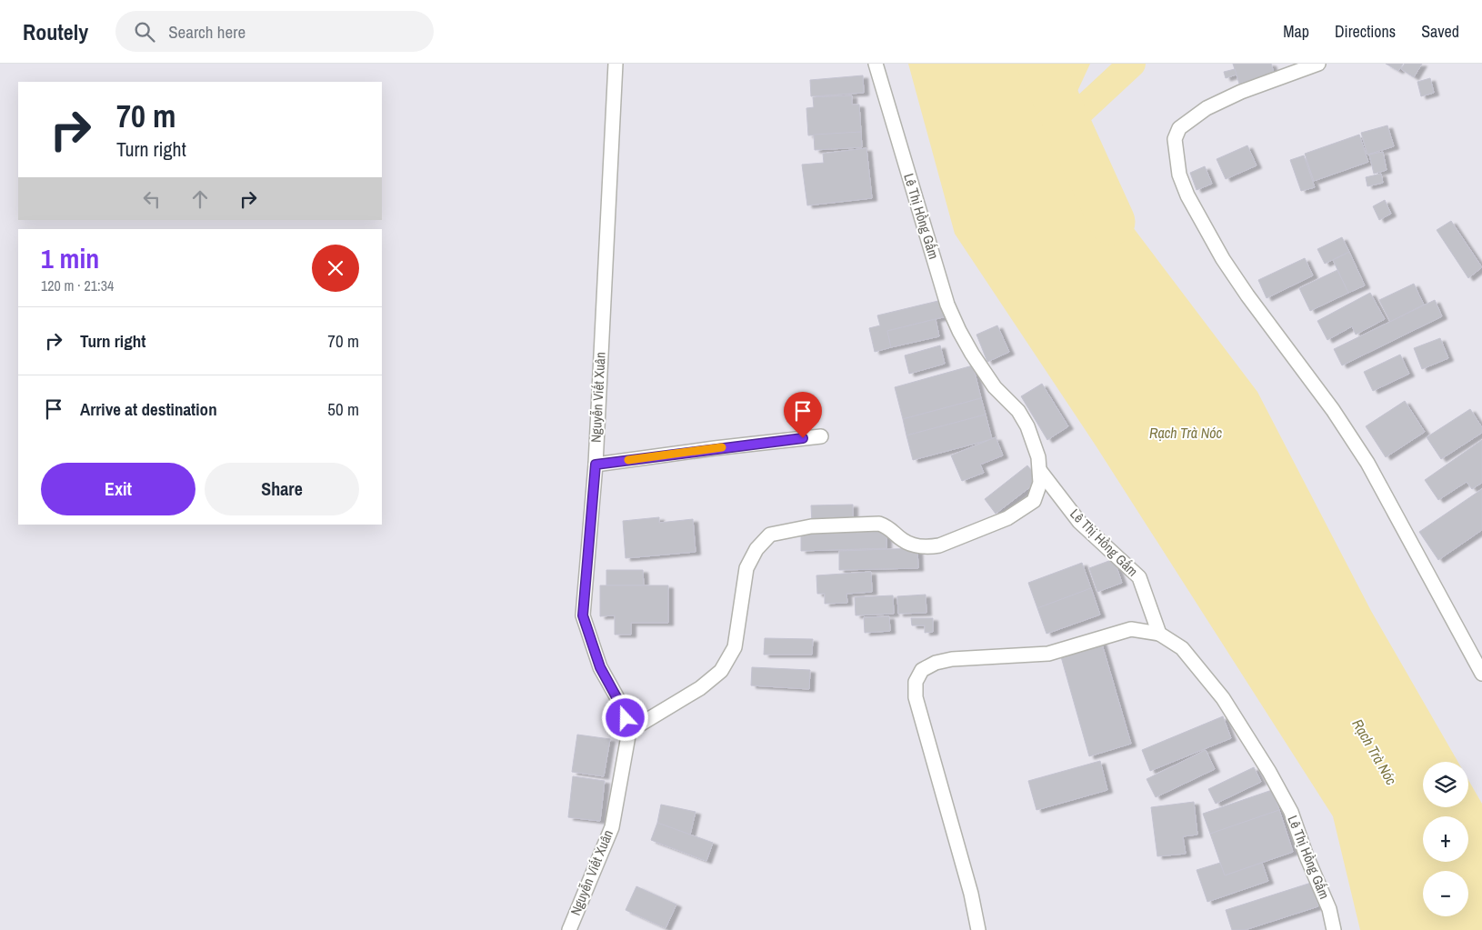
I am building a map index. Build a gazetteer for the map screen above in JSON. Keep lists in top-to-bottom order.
{
  "streets": {
    "street": ["Lê Thị Hồng Gấm", "Nguyễn Viết Xuân"]
  },
  "water": ["Rạch Trà Nóc"],
  "page": {
    "header": "Routely",
    "search": "Search here",
    "nav": ["Map", "Directions", "Saved"],
    "turn": ["70 m", "Turn right"],
    "heading": ["1 min", "120 m · 21:34"],
    "list": [
      {
        "name": "Turn right",
        "value": "70 m"
      },
      {
        "name": "Arrive at destination",
        "value": "50 m"
      }
    ],
    "buttons": ["Exit", "Share"],
    "map_buttons": ["+", "−"]
  }
}
